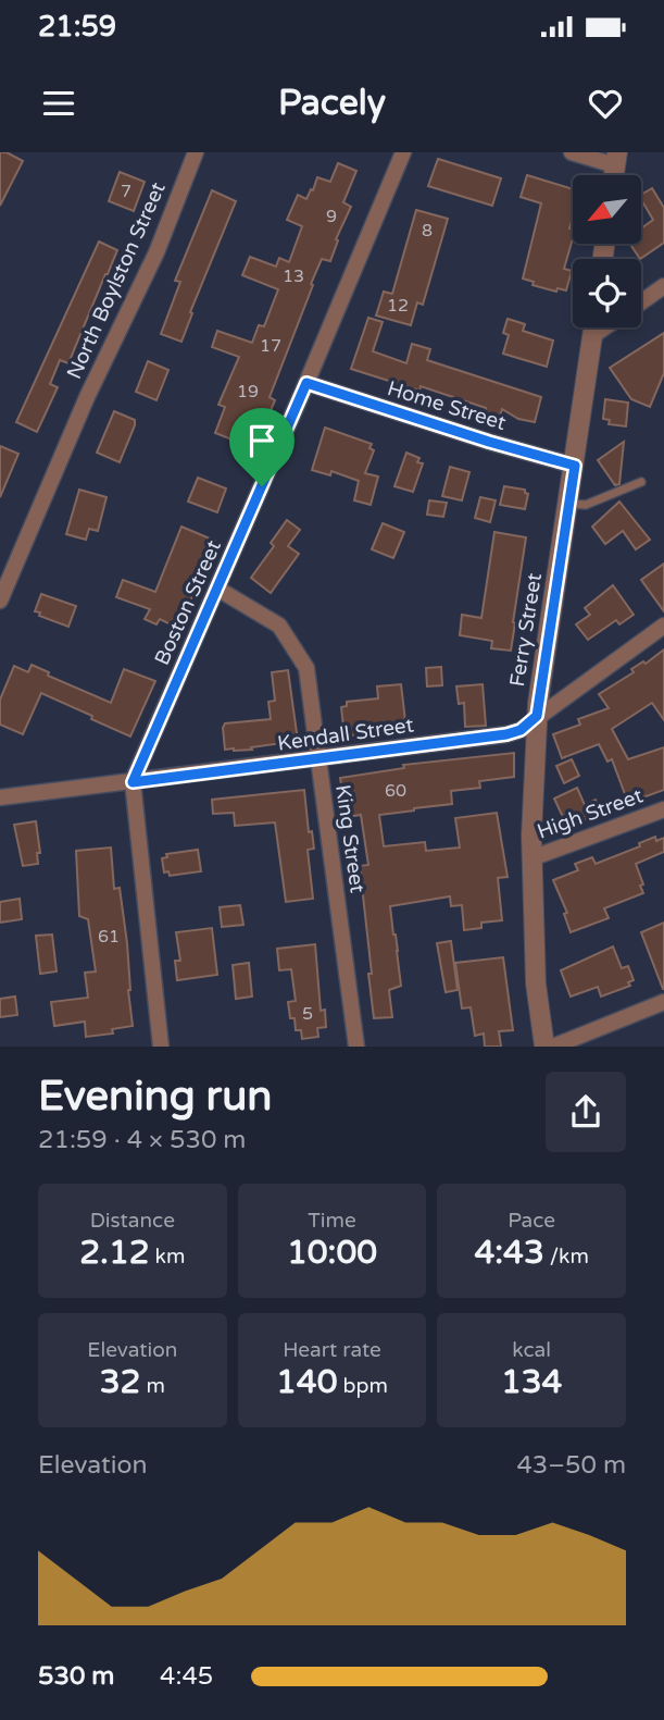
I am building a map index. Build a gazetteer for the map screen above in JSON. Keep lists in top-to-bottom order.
{
  "streets": {
    "street": [
      "North Boylston Street",
      "Home Street",
      "Boston Street",
      "Ferry Street",
      "Kendall Street",
      "High Street",
      "King Street"
    ]
  },
  "crossings": [
    ["Home Street", "Boston Street"],
    ["Home Street", "Ferry Street"],
    ["Boston Street", "Kendall Street"],
    ["Boston Street", "King Street"],
    ["Ferry Street", "Kendall Street"],
    ["Ferry Street", "High Street"],
    ["Kendall Street", "King Street"]
  ],
  "house_numbers": [
    "7",
    "9",
    "8",
    "13",
    "12",
    "17",
    "19",
    "60",
    "61",
    "5"
  ],
  "north": "bottom left",
  "page": {
    "status": "21:59",
    "header": "Pacely",
    "heading": ["Evening run", "21:59 · 4 × 530 m"],
    "stats": [
      ["Distance", "2.12 km"],
      ["Time", "10:00"],
      ["Pace", "4:43 /km"],
      ["Elevation", "32 m"],
      ["Heart rate", "140 bpm"],
      ["kcal", "134"]
    ],
    "chart": ["Elevation", "43–50 m"],
    "list": [
      {
        "name": "530 m",
        "note": "4:45"
      }
    ]
  }
}
